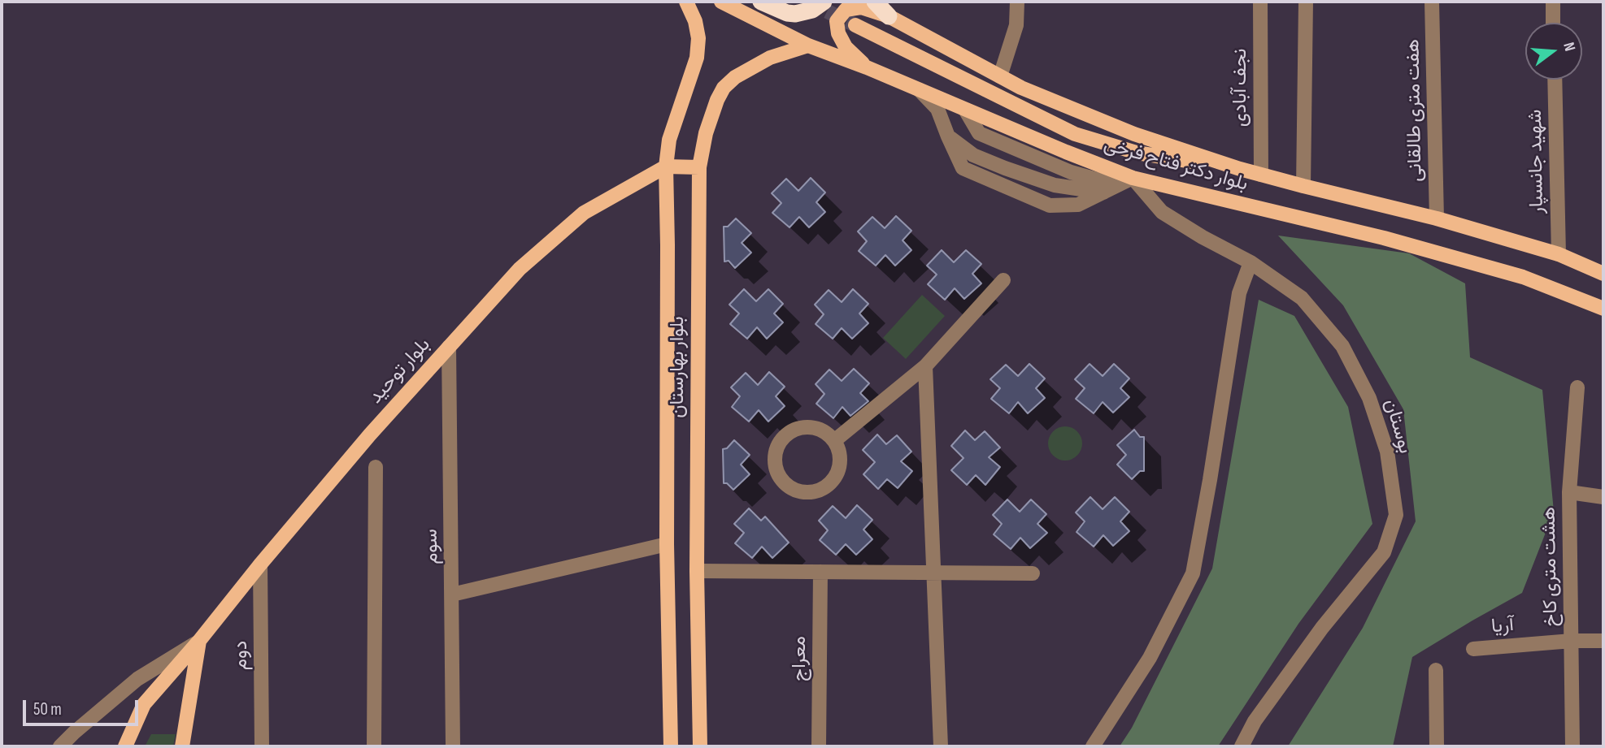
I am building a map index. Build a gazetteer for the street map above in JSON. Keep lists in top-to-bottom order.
{
  "streets": {
    "main road": ["بلوار دکتر فتاح فرخی", "بلوار بهارستان", "بلوار توحید"],
    "street": [
      "نجف آبادی",
      "هفت متری طالقانی",
      "شهید جانسپار",
      "بوستان",
      "سوم",
      "هشت متری کاخ",
      "آریا",
      "دوم",
      "معراج"
    ]
  },
  "crossings": [
    ["نجف آبادی", "بلوار دکتر فتاح فرخی"],
    ["هفت متری طالقانی", "بلوار دکتر فتاح فرخی"],
    ["شهید جانسپار", "بلوار دکتر فتاح فرخی"],
    ["بلوار دکتر فتاح فرخی", "بلوار بهارستان"],
    ["بلوار دکتر فتاح فرخی", "بوستان"],
    ["بلوار بهارستان", "بلوار توحید"],
    ["بلوار توحید", "سوم"],
    ["بلوار توحید", "دوم"],
    ["هشت متری کاخ", "آریا"]
  ],
  "scale_bar": "50 m",
  "north": "right"
}
